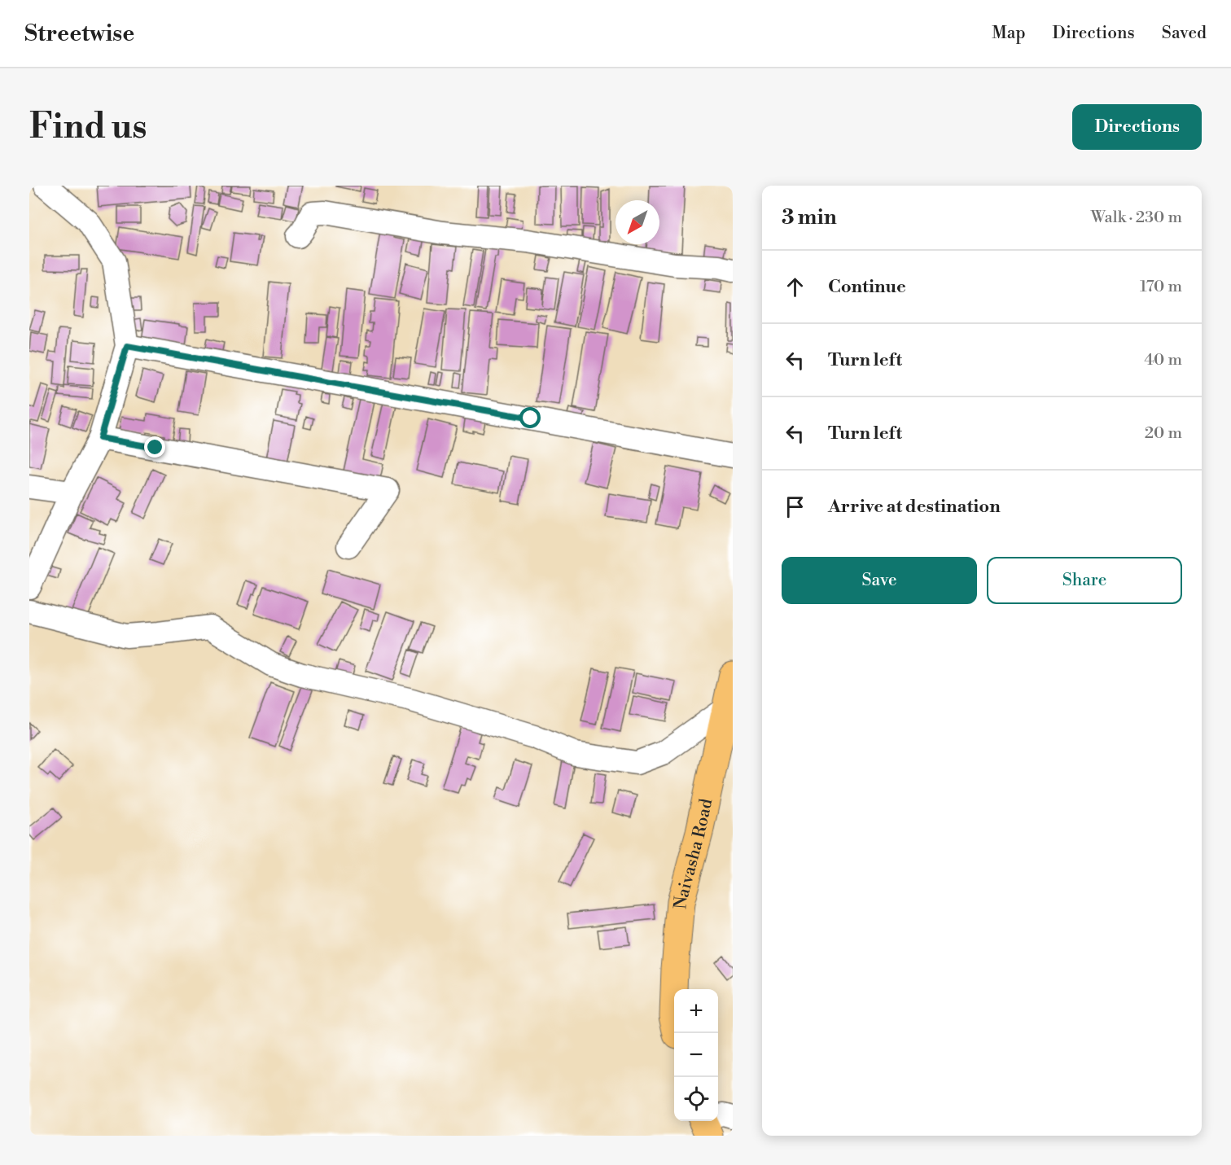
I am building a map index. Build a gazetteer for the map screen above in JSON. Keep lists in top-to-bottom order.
{
  "streets": {
    "main road": ["Naivasha Road"]
  },
  "north": "bottom left",
  "page": {
    "header": "Streetwise",
    "nav": ["Map", "Directions", "Saved"],
    "buttons": [
      "Directions",
      ["Save", "Share"]
    ],
    "title": "Find us",
    "heading": ["3 min", "Walk · 230 m"],
    "list": [
      ["Continue", "170 m"],
      ["Turn left", "40 m"],
      ["Turn left", "20 m"],
      "Arrive at destination"
    ],
    "map_buttons": ["+", "−"]
  }
}
